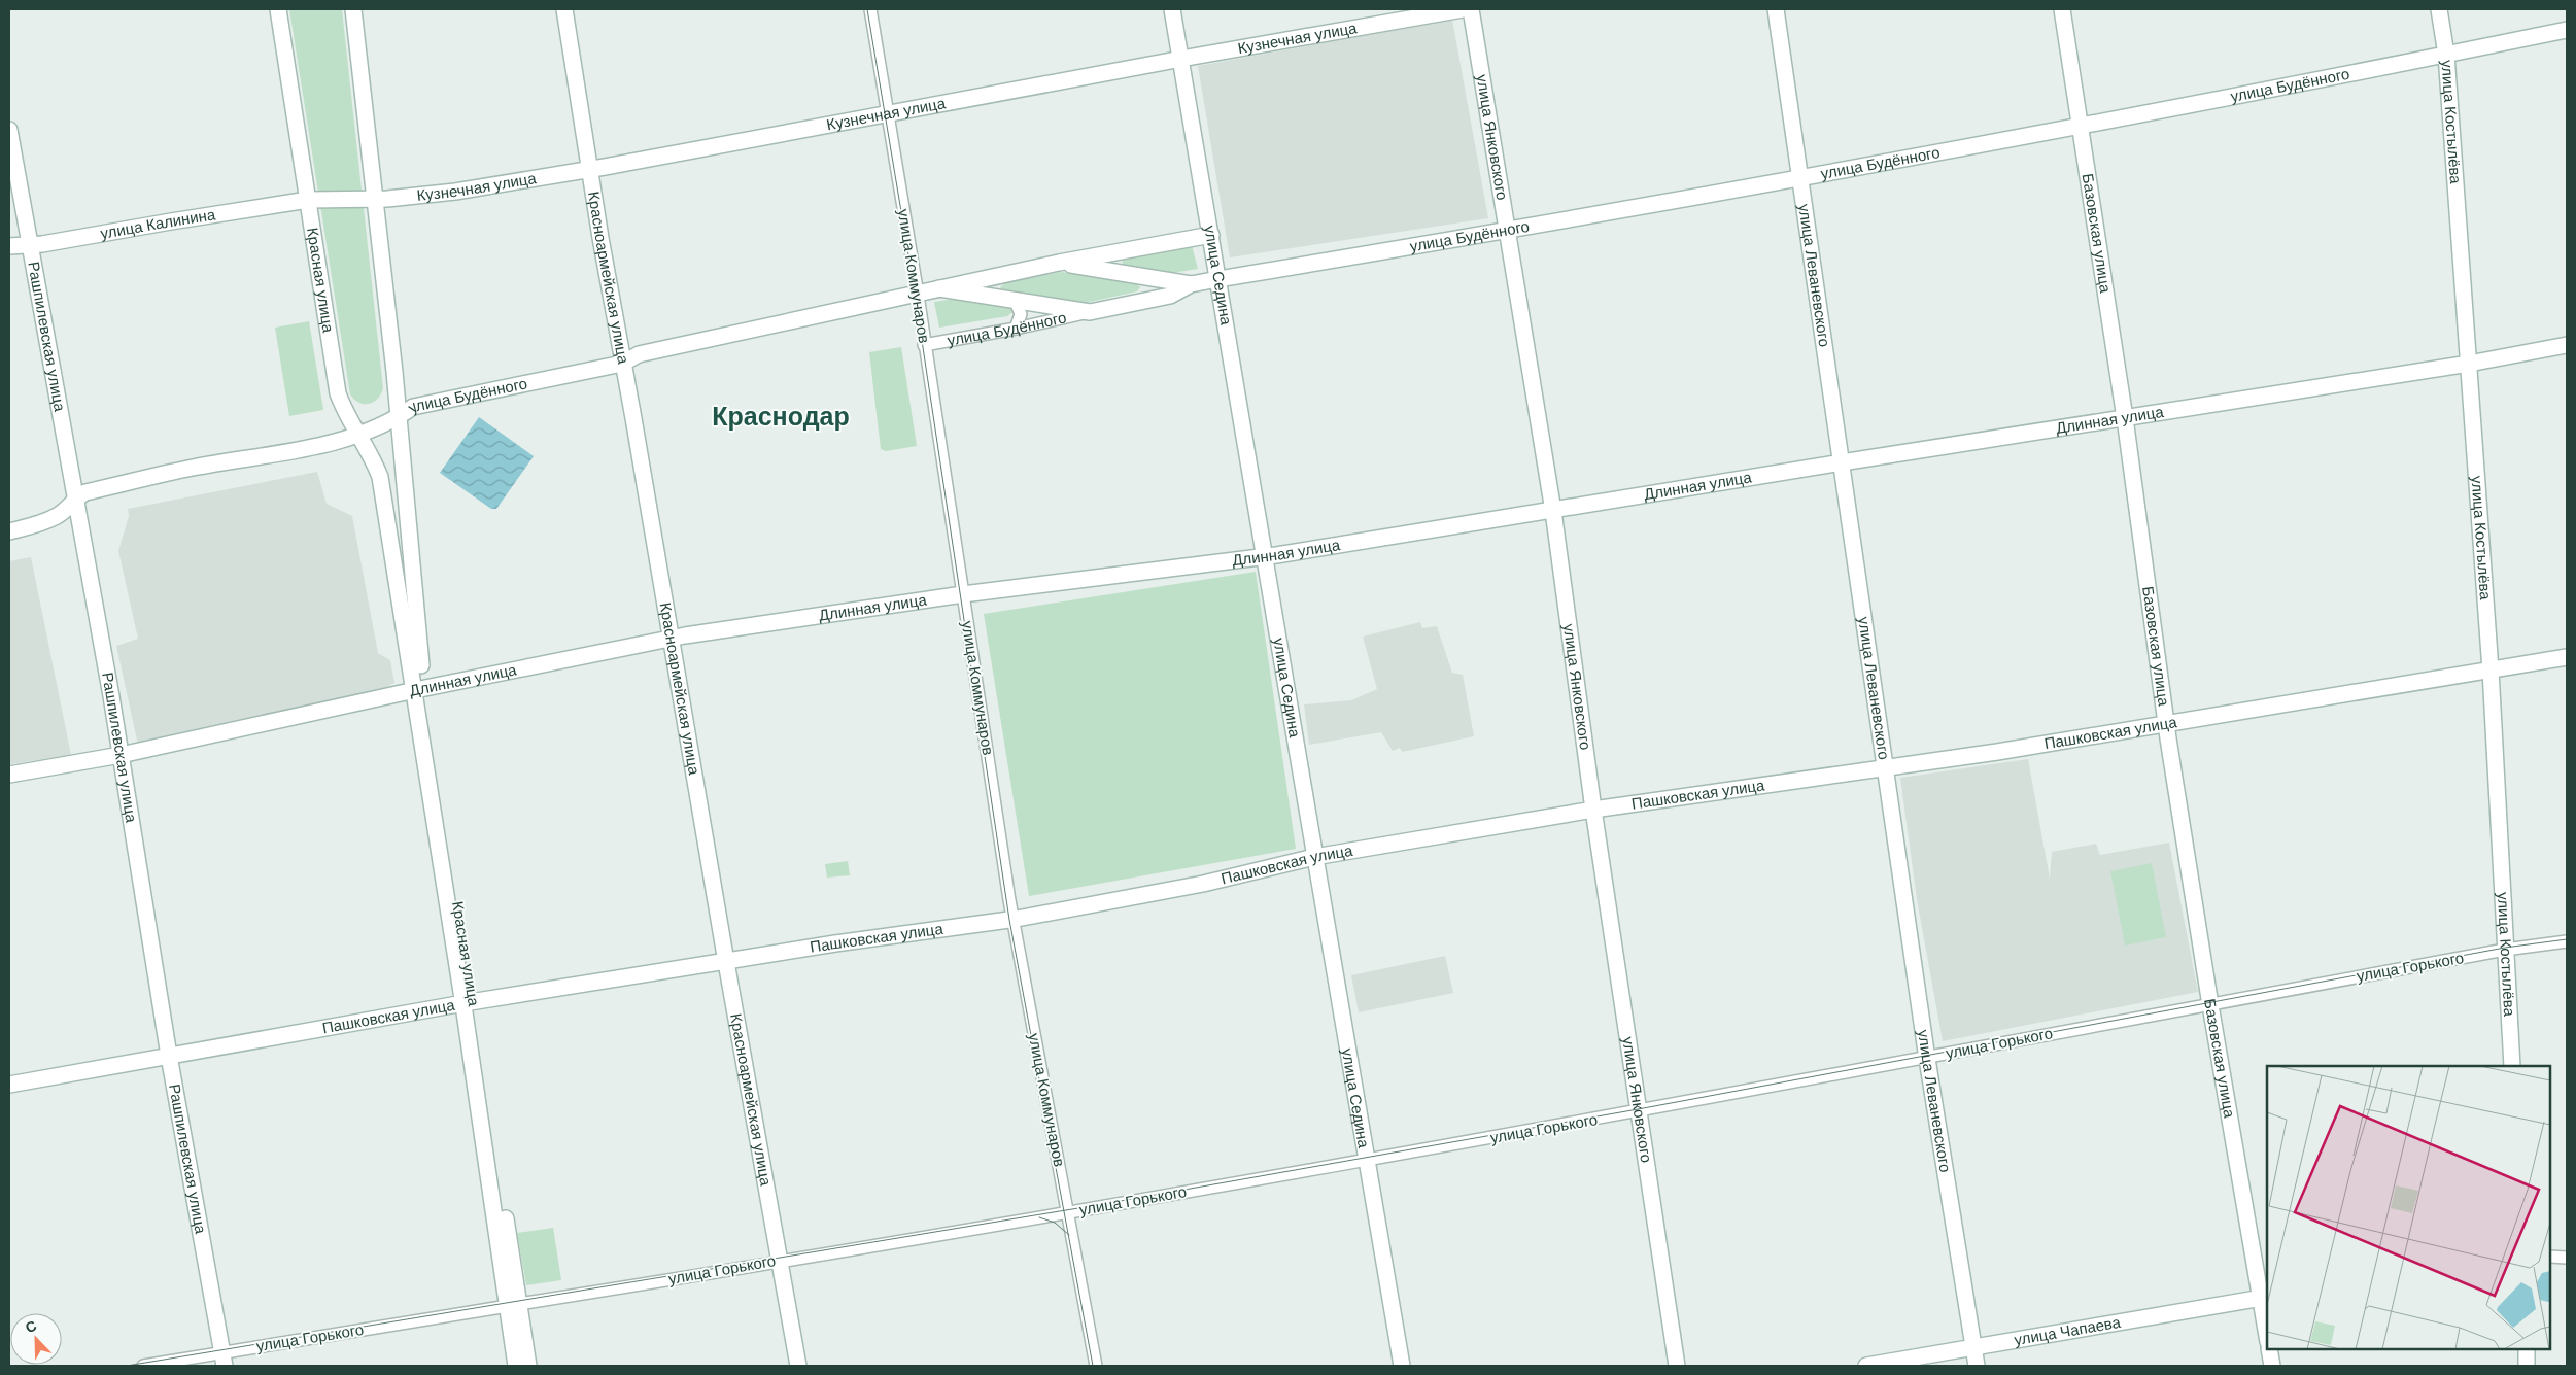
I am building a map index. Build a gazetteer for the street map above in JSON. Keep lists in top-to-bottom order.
{
  "streets": {
    "street": [
      "Кузнечная улица",
      "улица Будённого",
      "улица Костылёва",
      "улица Янковского",
      "улица Калинина",
      "Базовская улица",
      "улица Леваневского",
      "улица Коммунаров",
      "улица Седина",
      "Красноармейская улица",
      "Красная улица",
      "Рашпилевская улица",
      "Длинная улица",
      "Пашковская улица",
      "улица Горького",
      "улица Чапаева"
    ]
  },
  "crossings": [
    ["Кузнечная улица", "улица Калинина"],
    ["Кузнечная улица", "улица Коммунаров"],
    ["Кузнечная улица", "улица Седина"],
    ["Кузнечная улица", "Красноармейская улица"],
    ["Кузнечная улица", "Красная улица"],
    ["улица Будённого", "улица Костылёва"],
    ["улица Будённого", "улица Янковского"],
    ["улица Будённого", "Базовская улица"],
    ["улица Будённого", "улица Леваневского"],
    ["улица Будённого", "улица Коммунаров"],
    ["улица Будённого", "улица Седина"],
    ["улица Будённого", "Красноармейская улица"],
    ["улица Будённого", "Красная улица"],
    ["улица Будённого", "Рашпилевская улица"],
    ["улица Костылёва", "Длинная улица"],
    ["улица Костылёва", "Пашковская улица"],
    ["улица Костылёва", "улица Горького"],
    ["улица Янковского", "Длинная улица"],
    ["улица Янковского", "Пашковская улица"],
    ["улица Янковского", "улица Горького"],
    ["улица Калинина", "Красная улица"],
    ["улица Калинина", "Рашпилевская улица"],
    ["Базовская улица", "Длинная улица"],
    ["Базовская улица", "Пашковская улица"],
    ["Базовская улица", "улица Горького"],
    ["Базовская улица", "улица Чапаева"],
    ["улица Леваневского", "Длинная улица"],
    ["улица Леваневского", "Пашковская улица"],
    ["улица Леваневского", "улица Горького"],
    ["улица Леваневского", "улица Чапаева"],
    ["улица Коммунаров", "Длинная улица"],
    ["улица Коммунаров", "Пашковская улица"],
    ["улица Коммунаров", "улица Горького"],
    ["улица Седина", "Длинная улица"],
    ["улица Седина", "Пашковская улица"],
    ["улица Седина", "улица Горького"],
    ["Красноармейская улица", "Длинная улица"],
    ["Красноармейская улица", "Пашковская улица"],
    ["Красноармейская улица", "улица Горького"],
    ["Красная улица", "Длинная улица"],
    ["Красная улица", "Пашковская улица"],
    ["Красная улица", "улица Горького"],
    ["Рашпилевская улица", "Длинная улица"],
    ["Рашпилевская улица", "Пашковская улица"],
    ["Рашпилевская улица", "улица Горького"]
  ],
  "districts": ["Краснодар"],
  "north": "top left"
}
